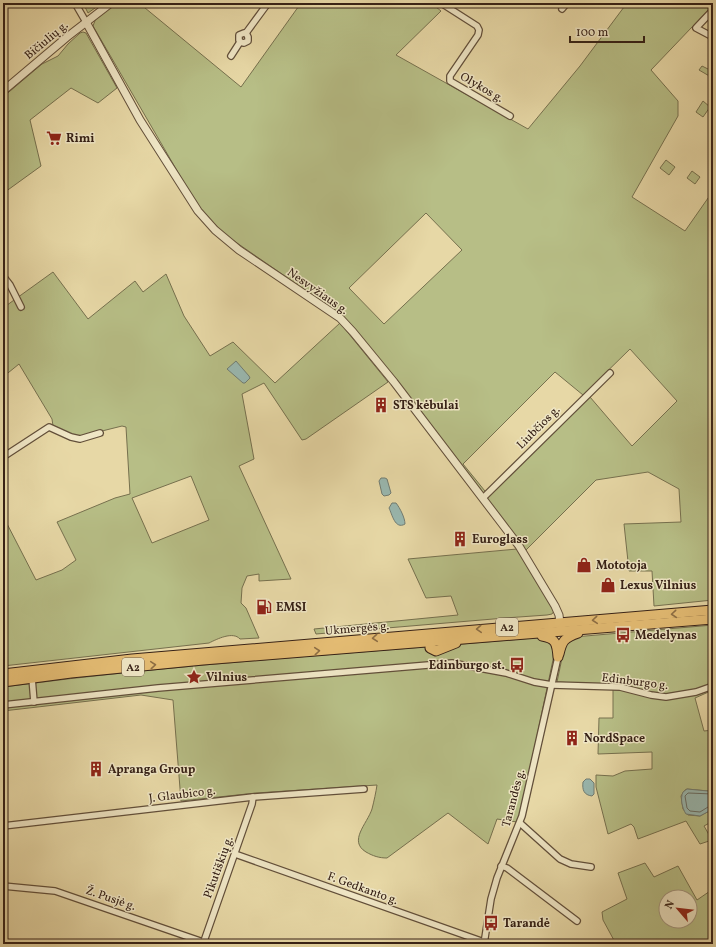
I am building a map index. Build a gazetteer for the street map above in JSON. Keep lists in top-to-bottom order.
{
  "streets": {
    "highway": ["A2", "Ukmergės g."],
    "street": [
      "Bičiulių g.",
      "Olykos g.",
      "Nesvyžiaus g.",
      "Liubčios g.",
      "Edinburgo g.",
      "J. Glaubico g.",
      "Tarandės g.",
      "Pikutiškių g.",
      "F. Gedkanto g.",
      "Ž. Pusjė g."
    ]
  },
  "crossings": [
    ["Bičiulių g.", "Nesvyžiaus g."],
    ["Nesvyžiaus g.", "Liubčios g."],
    ["Nesvyžiaus g.", "Ukmergės g."],
    ["A2", "Ukmergės g."],
    ["Edinburgo g.", "Tarandės g."],
    ["J. Glaubico g.", "Pikutiškių g."],
    ["Tarandės g.", "F. Gedkanto g."],
    ["Pikutiškių g.", "F. Gedkanto g."],
    ["Pikutiškių g.", "Ž. Pusjė g."]
  ],
  "places": {
    "supermarket": ["Rimi"],
    "building": [
      "STS kėbulai",
      "Euroglass",
      "NordSpace",
      "Apranga Group"
    ],
    "shop": ["Mototoja", "Lexus Vilnius"],
    "fuel station": ["EMSI"],
    "bus stop": ["Medelynas", "Edinburgo st.", "Tarandė"],
    "place": ["Vilnius"]
  },
  "scale_bar": "100 m",
  "north": "top left"
}
